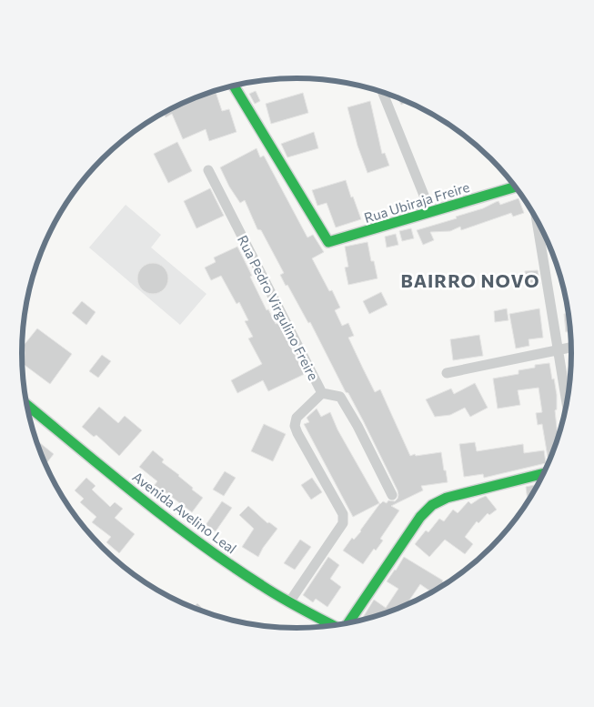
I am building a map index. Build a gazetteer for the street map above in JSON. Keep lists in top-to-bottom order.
{
  "streets": {
    "street": ["Rua Ubiraja Freire", "Rua Pedro Virgulino Freire", "Avenida Avelino Leal"]
  },
  "crossings": [
    ["Rua Pedro Virgulino Freire", "Avenida Avelino Leal"]
  ],
  "districts": ["BAIRRO NOVO"]
}
